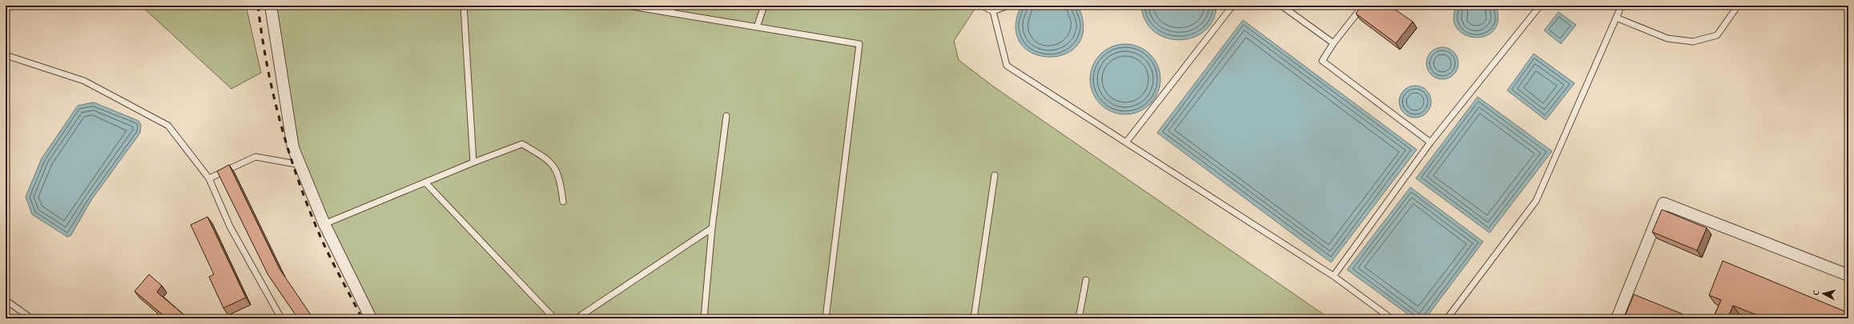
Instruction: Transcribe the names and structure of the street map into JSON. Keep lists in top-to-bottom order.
{
  "north": "left"
}
